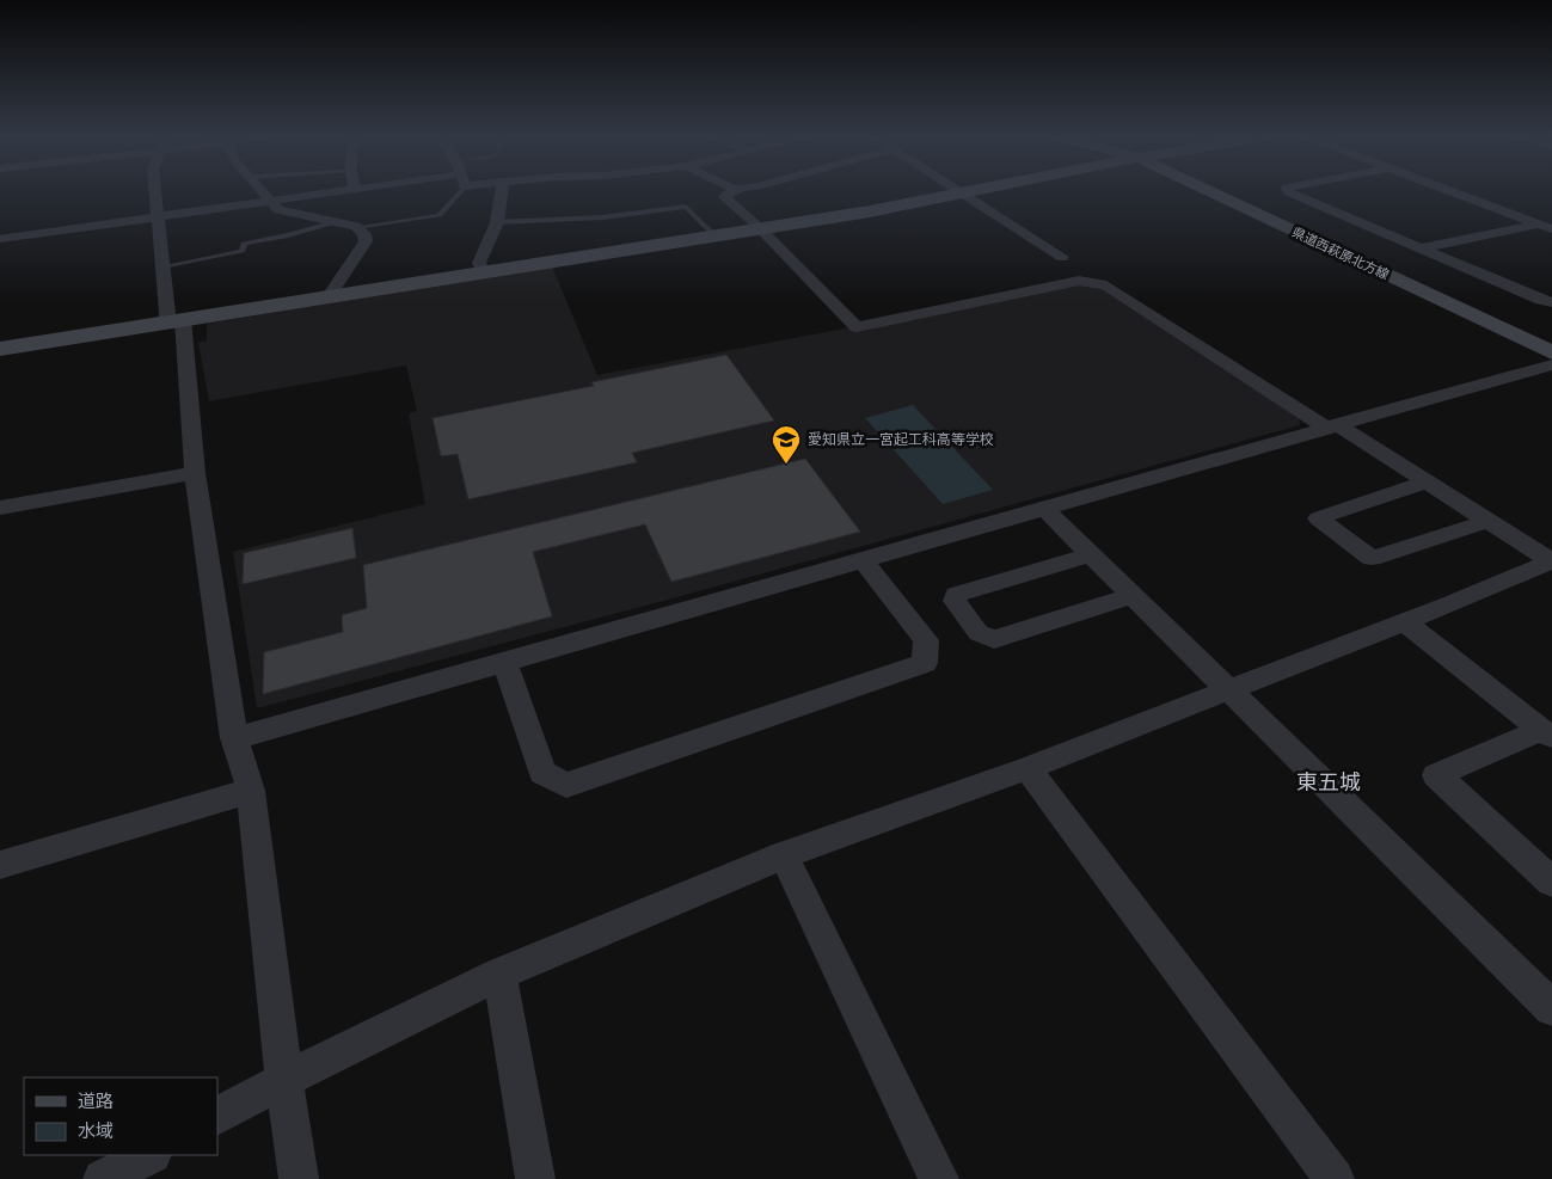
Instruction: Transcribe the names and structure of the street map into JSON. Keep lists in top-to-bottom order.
{
  "streets": {
    "street": ["県道西萩原北方線"]
  },
  "districts": ["東五城"],
  "places": {
    "school or university": ["愛知県立一宮起工科高等学校"]
  },
  "legend": ["道路", "水域"]
}
